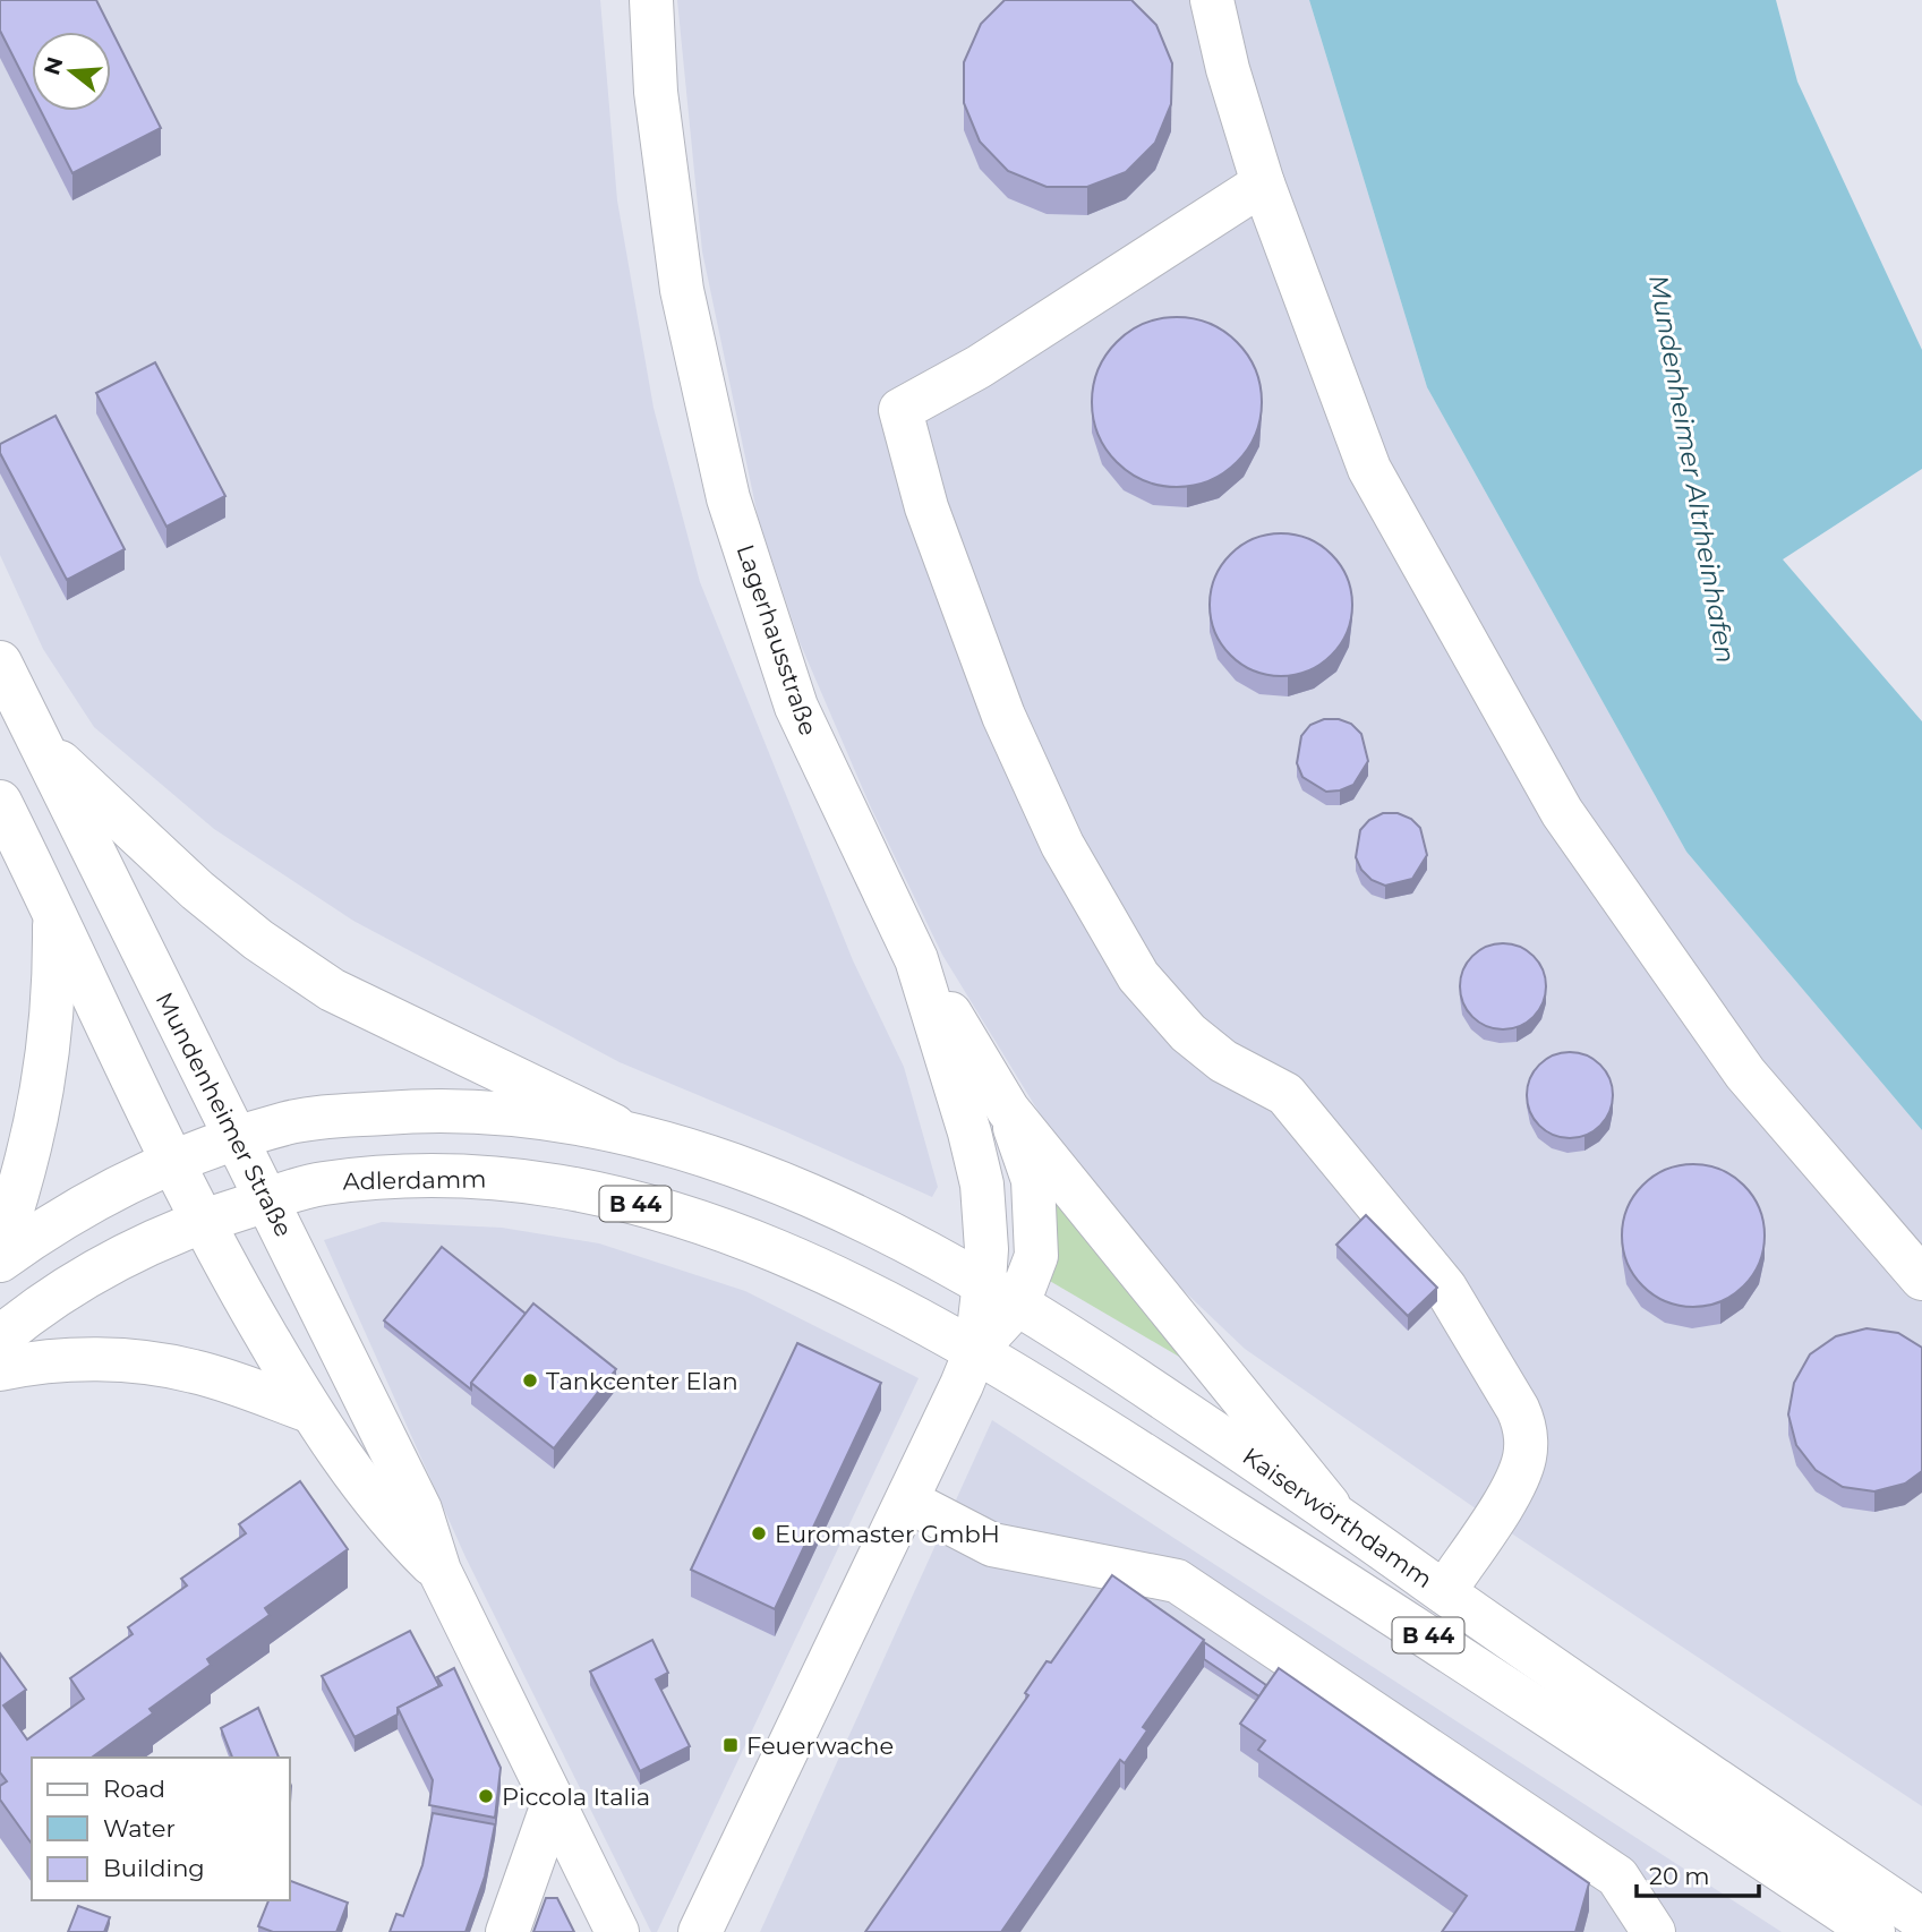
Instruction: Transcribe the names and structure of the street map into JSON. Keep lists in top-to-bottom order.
{
  "streets": {
    "street": [
      "Lagerhausstraße",
      "Mundenheimer Straße",
      "Adlerdamm",
      "B 44",
      "Kaiserwörthdamm"
    ]
  },
  "crossings": [
    ["Lagerhausstraße", "Adlerdamm"],
    ["Lagerhausstraße", "B 44"],
    ["Lagerhausstraße", "Kaiserwörthdamm"],
    ["Mundenheimer Straße", "Adlerdamm"],
    ["Mundenheimer Straße", "B 44"],
    ["Adlerdamm", "Kaiserwörthdamm"],
    ["B 44", "Kaiserwörthdamm"]
  ],
  "water": ["Mundenheimer Altrheinhafen"],
  "places": {
    "other": ["Tankcenter Elan", "Euromaster GmbH", "Piccola Italia"],
    "transit": ["Feuerwache"]
  },
  "legend": ["Road", "Water", "Building"],
  "scale_bar": "20 m",
  "north": "left"
}
